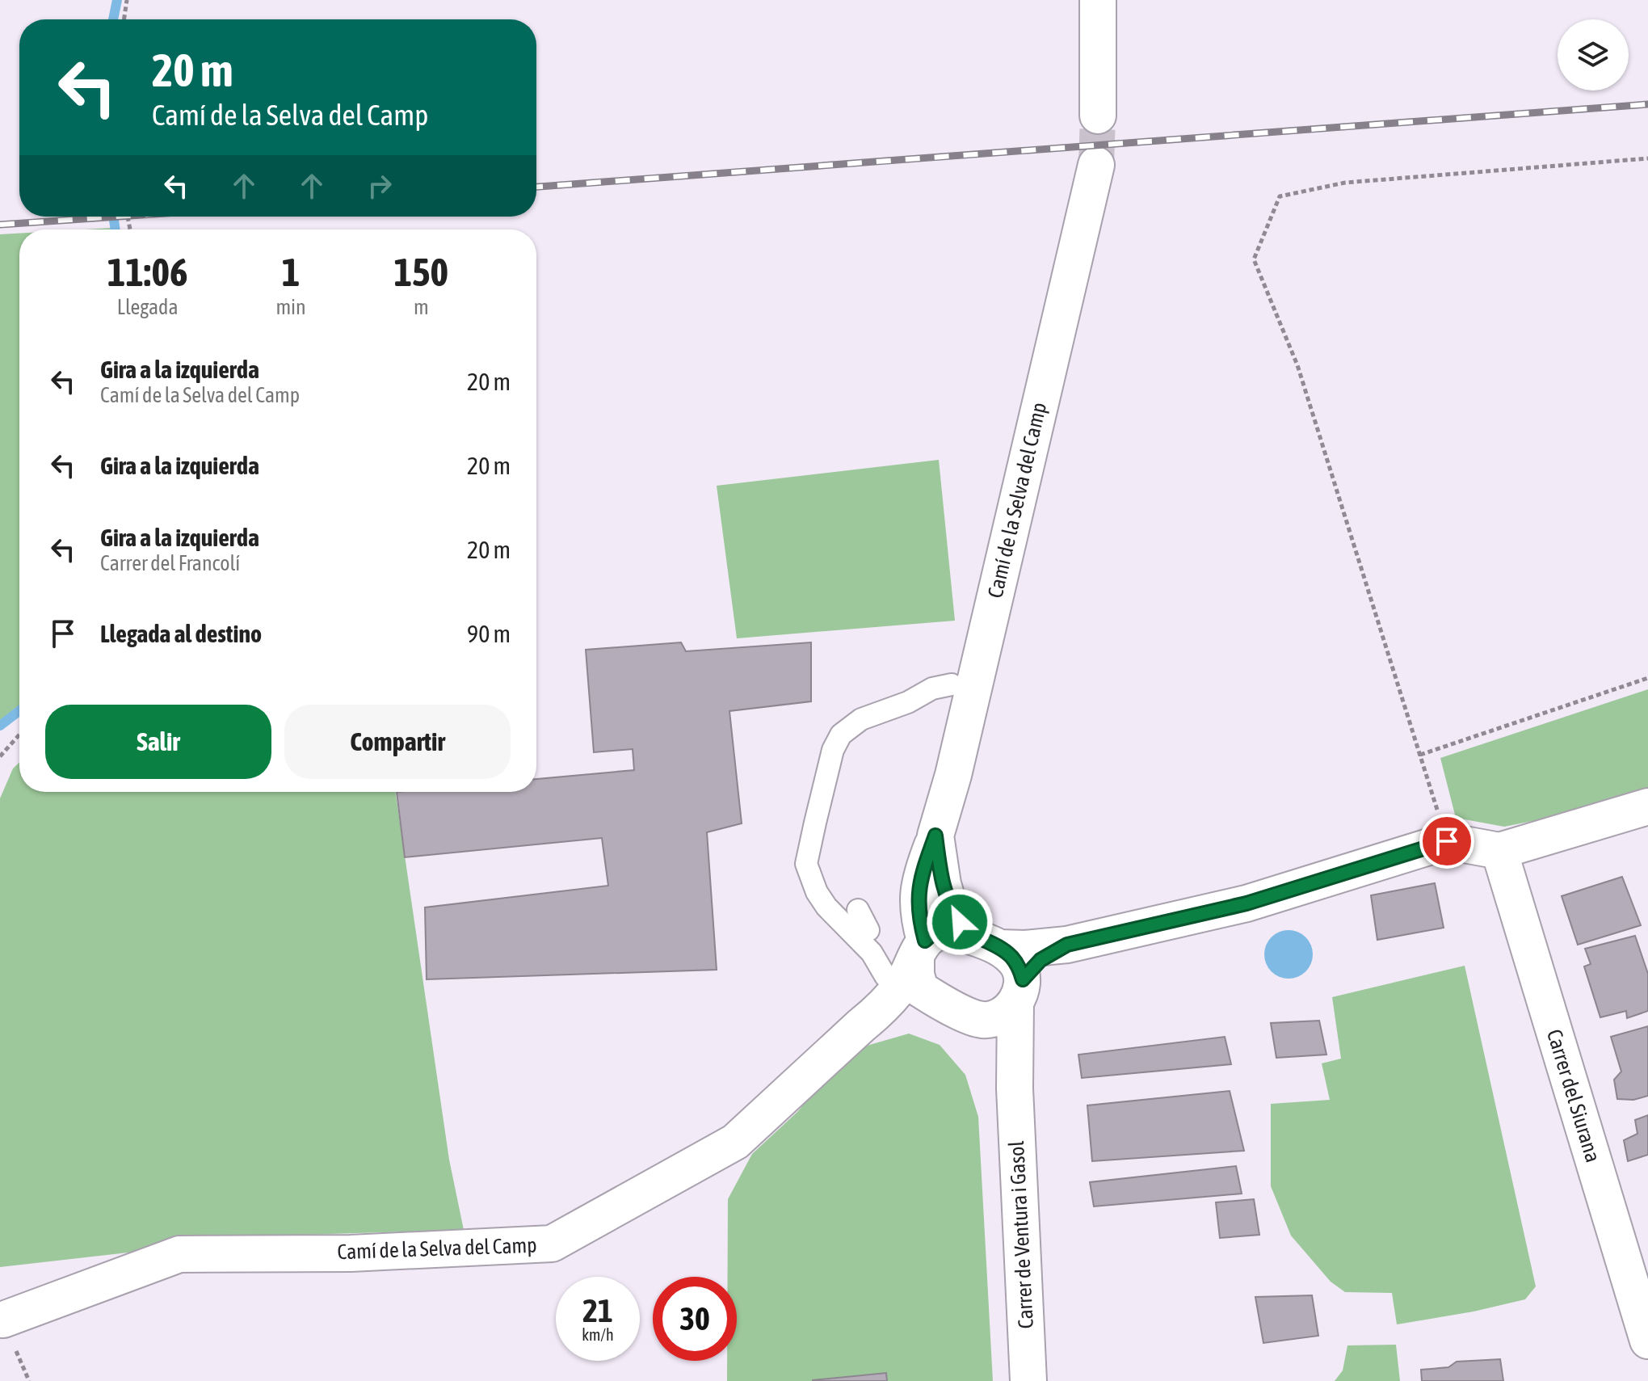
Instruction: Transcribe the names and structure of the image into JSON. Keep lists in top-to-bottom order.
{
  "streets": {
    "street": ["Camí de la Selva del Camp", "Carrer del Siurana", "Carrer de Ventura i Gasol"]
  },
  "crossings": [
    ["Camí de la Selva del Camp", "Carrer de Ventura i Gasol"]
  ],
  "page": {
    "turn": ["20 m", "Camí de la Selva del Camp"],
    "eta": [
      "11:06",
      "Llegada",
      "1",
      "min",
      "150",
      "m"
    ],
    "list": [
      {
        "name": "Gira a la izquierda",
        "note": "Camí de la Selva del Camp",
        "value": "20 m"
      },
      {
        "name": "Gira a la izquierda",
        "value": "20 m"
      },
      {
        "name": "Gira a la izquierda",
        "note": "Carrer del Francolí",
        "value": "20 m"
      },
      {
        "name": "Llegada al destino",
        "value": "90 m"
      }
    ],
    "buttons": ["Salir", "Compartir"],
    "speed": "21 km/h",
    "limit": "30"
  }
}
